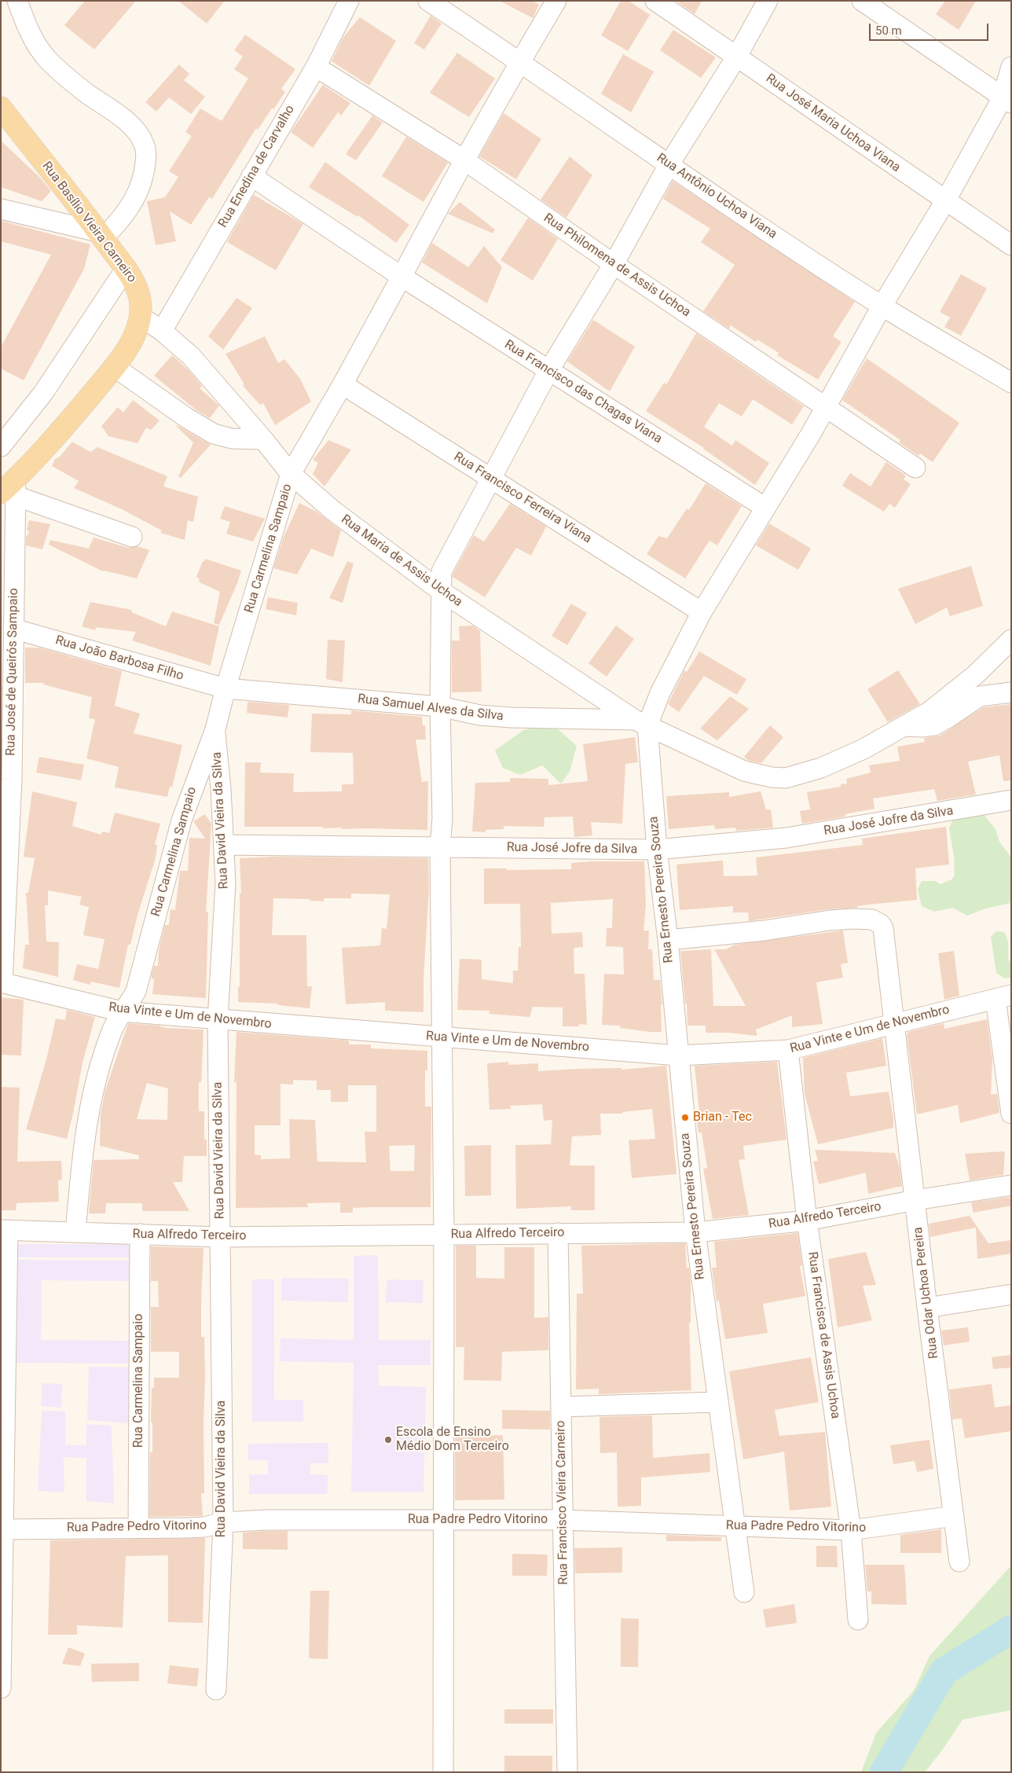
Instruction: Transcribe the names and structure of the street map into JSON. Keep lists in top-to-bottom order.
{
  "streets": {
    "main road": ["Rua Basílio Vieira Carneiro"],
    "street": [
      "Rua José Maria Uchoa Viana",
      "Rua Enedina de Carvalho",
      "Rua Antônio Uchoa Viana",
      "Rua Philomena de Assis Uchoa",
      "Rua Francisco das Chagas Viana",
      "Rua Francisco Ferreira Viana",
      "Rua Carmelina Sampaio",
      "Rua Maria de Assis Uchoa",
      "Rua João Barbosa Filho",
      "Rua José de Queirós Sampaio",
      "Rua Samuel Alves da Silva",
      "Rua David Vieira da Silva",
      "Rua José Jofre da Silva",
      "Rua Ernesto Pereira Souza",
      "Rua Vinte e Um de Novembro",
      "Rua Alfredo Terceiro",
      "Rua Odar Uchoa Pereira",
      "Rua Francisca de Assis Uchoa",
      "Rua Francisco Vieira Carneiro",
      "Rua Padre Pedro Vitorino"
    ]
  },
  "crossings": [
    ["Rua Enedina de Carvalho", "Rua Philomena de Assis Uchoa"],
    ["Rua Enedina de Carvalho", "Rua Francisco das Chagas Viana"],
    ["Rua Enedina de Carvalho", "Rua Maria de Assis Uchoa"],
    ["Rua Antônio Uchoa Viana", "Rua Carmelina Sampaio"],
    ["Rua Basílio Vieira Carneiro", "Rua Maria de Assis Uchoa"],
    ["Rua Philomena de Assis Uchoa", "Rua Carmelina Sampaio"],
    ["Rua Francisco das Chagas Viana", "Rua Carmelina Sampaio"],
    ["Rua Francisco Ferreira Viana", "Rua Carmelina Sampaio"],
    ["Rua Carmelina Sampaio", "Rua Maria de Assis Uchoa"],
    ["Rua Carmelina Sampaio", "Rua João Barbosa Filho"],
    ["Rua Carmelina Sampaio", "Rua Samuel Alves da Silva"],
    ["Rua Carmelina Sampaio", "Rua David Vieira da Silva"],
    ["Rua Carmelina Sampaio", "Rua Vinte e Um de Novembro"],
    ["Rua Carmelina Sampaio", "Rua Alfredo Terceiro"],
    ["Rua Carmelina Sampaio", "Rua Padre Pedro Vitorino"],
    ["Rua Maria de Assis Uchoa", "Rua Samuel Alves da Silva"],
    ["Rua Maria de Assis Uchoa", "Rua Ernesto Pereira Souza"],
    ["Rua João Barbosa Filho", "Rua José de Queirós Sampaio"],
    ["Rua João Barbosa Filho", "Rua Samuel Alves da Silva"],
    ["Rua José de Queirós Sampaio", "Rua Vinte e Um de Novembro"],
    ["Rua Samuel Alves da Silva", "Rua Ernesto Pereira Souza"],
    ["Rua David Vieira da Silva", "Rua José Jofre da Silva"],
    ["Rua David Vieira da Silva", "Rua Vinte e Um de Novembro"],
    ["Rua David Vieira da Silva", "Rua Alfredo Terceiro"],
    ["Rua David Vieira da Silva", "Rua Padre Pedro Vitorino"],
    ["Rua José Jofre da Silva", "Rua Ernesto Pereira Souza"],
    ["Rua Ernesto Pereira Souza", "Rua Vinte e Um de Novembro"],
    ["Rua Ernesto Pereira Souza", "Rua Alfredo Terceiro"],
    ["Rua Ernesto Pereira Souza", "Rua Odar Uchoa Pereira"],
    ["Rua Ernesto Pereira Souza", "Rua Padre Pedro Vitorino"],
    ["Rua Vinte e Um de Novembro", "Rua Odar Uchoa Pereira"],
    ["Rua Vinte e Um de Novembro", "Rua Francisca de Assis Uchoa"],
    ["Rua Alfredo Terceiro", "Rua Odar Uchoa Pereira"],
    ["Rua Alfredo Terceiro", "Rua Francisca de Assis Uchoa"],
    ["Rua Alfredo Terceiro", "Rua Francisco Vieira Carneiro"],
    ["Rua Odar Uchoa Pereira", "Rua Padre Pedro Vitorino"],
    ["Rua Francisca de Assis Uchoa", "Rua Padre Pedro Vitorino"],
    ["Rua Francisco Vieira Carneiro", "Rua Padre Pedro Vitorino"]
  ],
  "places": ["Brian - Tec", "Escola de Ensino Médio Dom Terceiro"],
  "scale_bar": "50 m"
}
